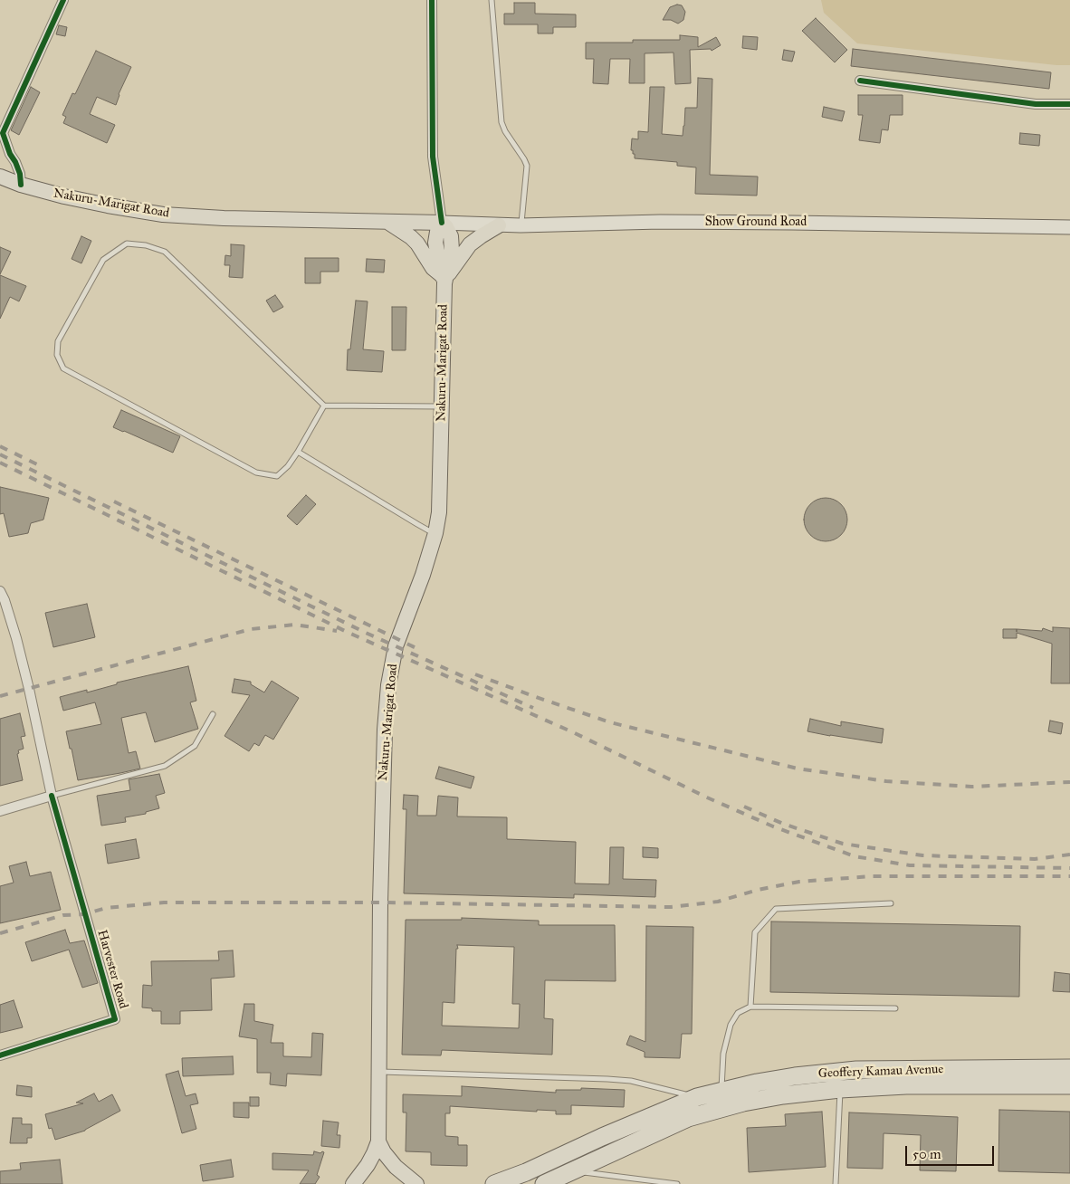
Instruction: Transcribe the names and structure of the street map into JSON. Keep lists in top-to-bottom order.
{
  "streets": {
    "highway": ["Geoffery Kamau Avenue"],
    "main road": ["Nakuru-Marigat Road", "Show Ground Road"],
    "street": ["Harvester Road"]
  },
  "crossings": [
    ["Nakuru-Marigat Road", "Show Ground Road"]
  ],
  "scale_bar": "50 m"
}
